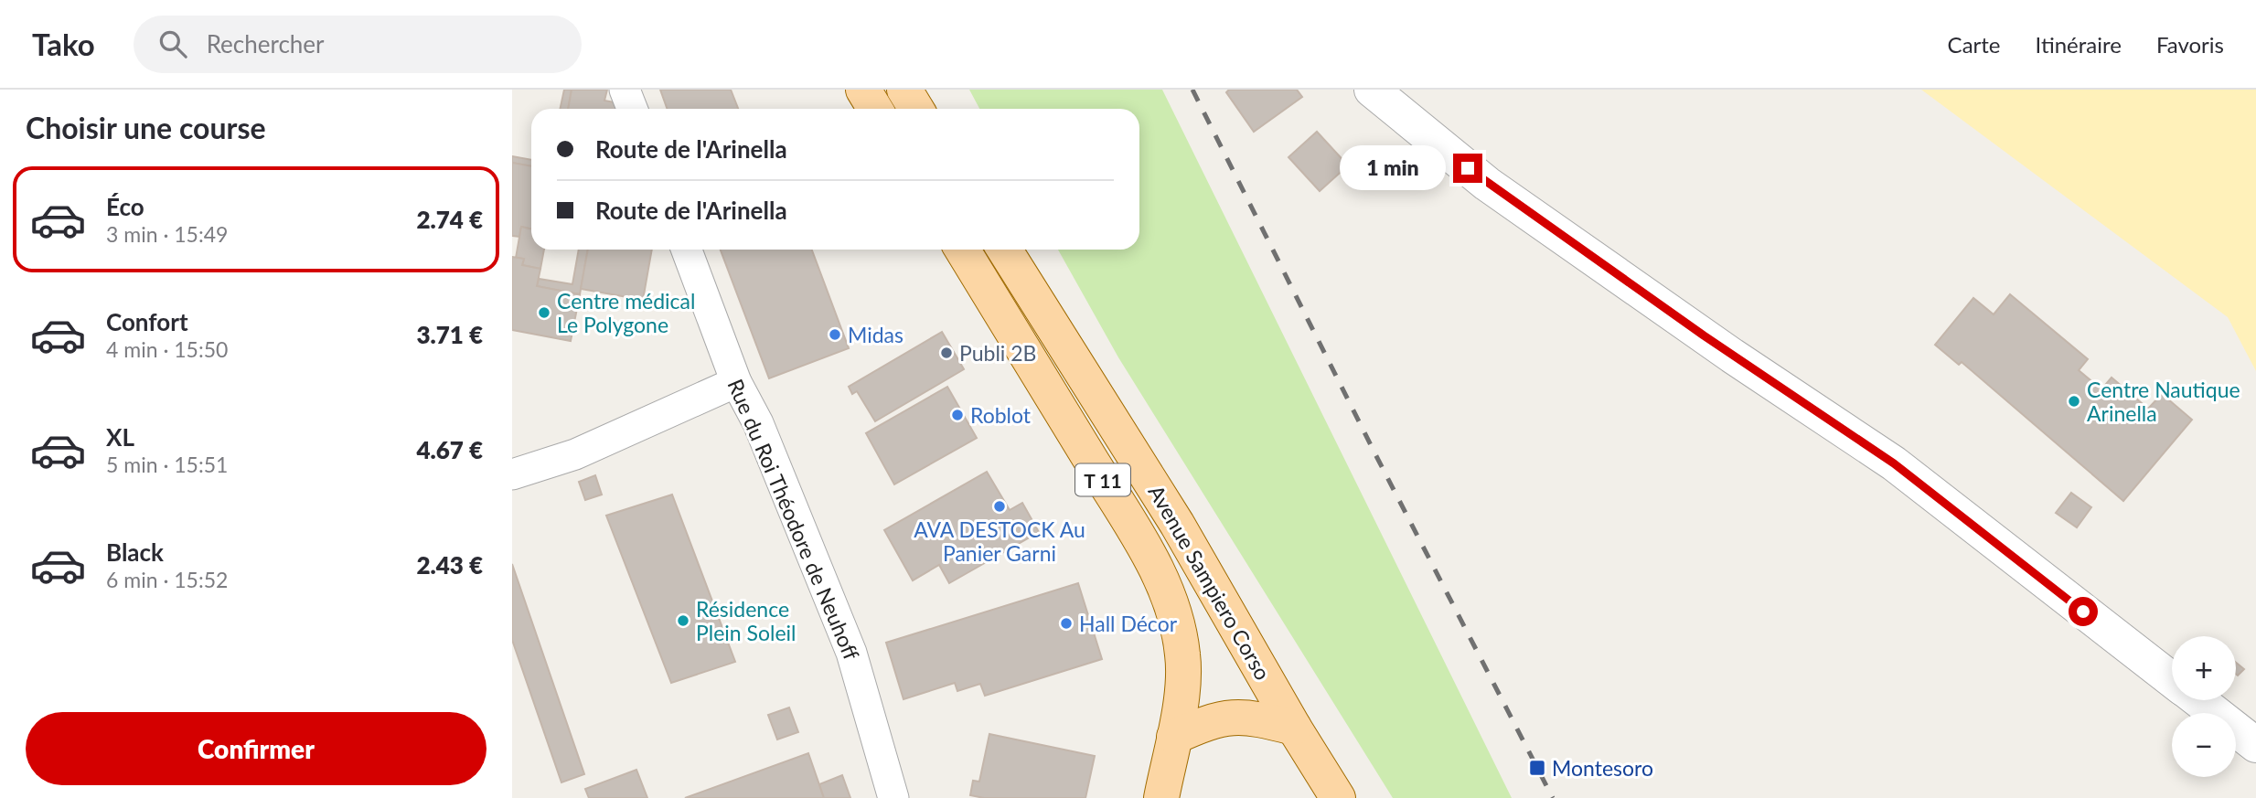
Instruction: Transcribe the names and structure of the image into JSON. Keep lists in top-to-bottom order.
{
  "streets": {
    "main road": ["T 11", "Avenue Sampiero Corso"],
    "street": ["Rue du Roi Théodore de Neuhoff"]
  },
  "places": {
    "other": [
      "Centre médical Le Polygone",
      "Midas",
      "Publi 2B",
      "Centre Nautique Arinella",
      "Roblot",
      "AVA DESTOCK Au Panier Garni",
      "Résidence Plein Soleil",
      "Hall Décor"
    ],
    "transit": ["Montesoro"]
  },
  "page": {
    "header": "Tako",
    "search": "Rechercher",
    "nav": ["Carte", "Itinéraire", "Favoris"],
    "heading": "Choisir une course",
    "banner": ["Route de l'Arinella", "Route de l'Arinella"],
    "bubble": "1 min",
    "list": [
      {
        "name": "Éco",
        "note": "3 min · 15:49",
        "value": "2.74 €"
      },
      {
        "name": "Confort",
        "note": "4 min · 15:50",
        "value": "3.71 €"
      },
      {
        "name": "XL",
        "note": "5 min · 15:51",
        "value": "4.67 €"
      },
      {
        "name": "Black",
        "note": "6 min · 15:52",
        "value": "2.43 €"
      }
    ],
    "map_buttons": ["+", "−"],
    "buttons": "Confirmer"
  }
}
